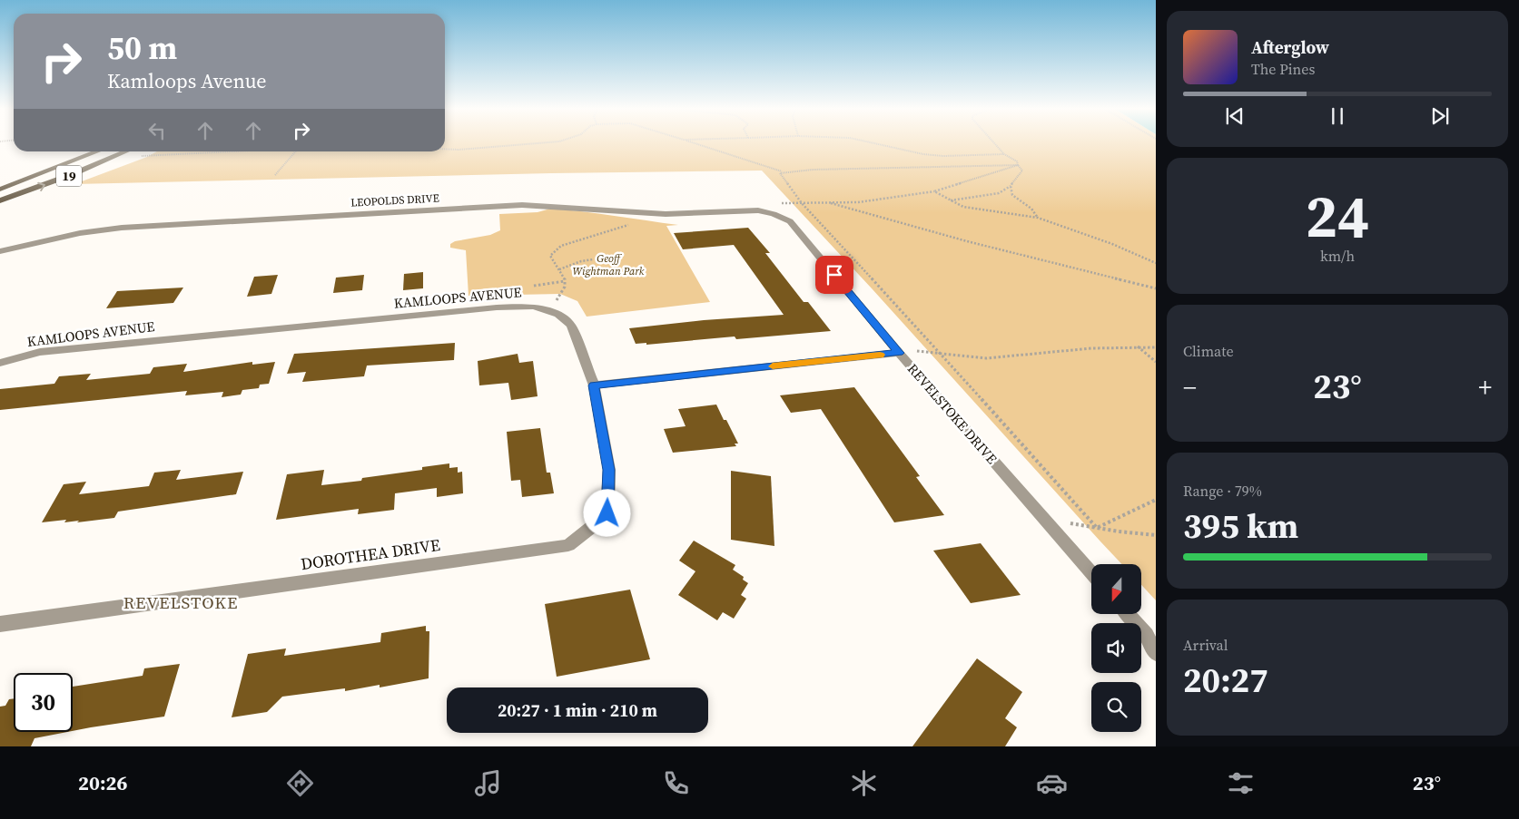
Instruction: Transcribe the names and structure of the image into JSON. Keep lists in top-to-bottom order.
{
  "streets": {
    "main road": ["19"],
    "street": [
      "LEOPOLDS DRIVE",
      "KAMLOOPS AVENUE",
      "REVELSTOKE DRIVE",
      "DOROTHEA DRIVE"
    ]
  },
  "crossings": [
    ["LEOPOLDS DRIVE", "REVELSTOKE DRIVE"],
    ["KAMLOOPS AVENUE", "DOROTHEA DRIVE"]
  ],
  "districts": ["REVELSTOKE"],
  "parks": ["Geoff Wightman Park"],
  "north": "bottom",
  "page": {
    "turn": ["50 m", "Kamloops Avenue"],
    "song": ["Afterglow", "The Pines"],
    "tile": [
      ["24", "km/h"],
      "Climate",
      ["Range · 79%", "395 km"],
      ["Arrival", "20:27"]
    ],
    "heat": ["−", "23°", "+"],
    "limit": "30",
    "trip": "20:27 · 1 min · 210 m",
    "tabs": ["20:26", "23°"]
  }
}
